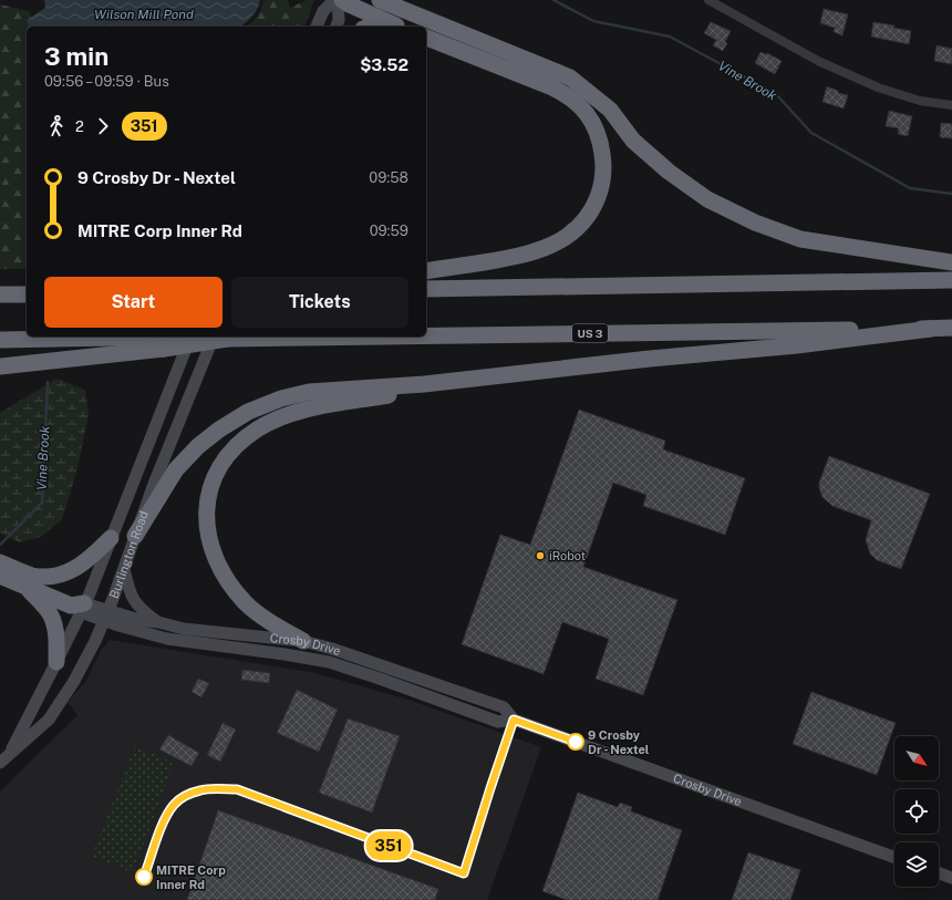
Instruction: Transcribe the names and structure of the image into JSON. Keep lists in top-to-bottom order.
{
  "streets": {
    "highway": ["US 3"],
    "main road": ["Burlington Road", "Crosby Drive"]
  },
  "crossings": [
    ["Burlington Road", "Crosby Drive"]
  ],
  "water": ["Wilson Mill Pond", "Vine Brook"],
  "places": ["iRobot", "9 Crosby Dr - Nextel", "MITRE Corp Inner Rd"],
  "lines": ["bus line 351"],
  "north": "bottom right",
  "page": {
    "on_map": "351",
    "heading": ["3 min", "09:56 – 09:59 · Bus", "$3.52"],
    "legs": ["2", "351"],
    "list": [
      {
        "name": "9 Crosby Dr - Nextel",
        "value": "09:58"
      },
      {
        "name": "MITRE Corp Inner Rd",
        "value": "09:59"
      }
    ],
    "buttons": ["Start", "Tickets"]
  }
}
